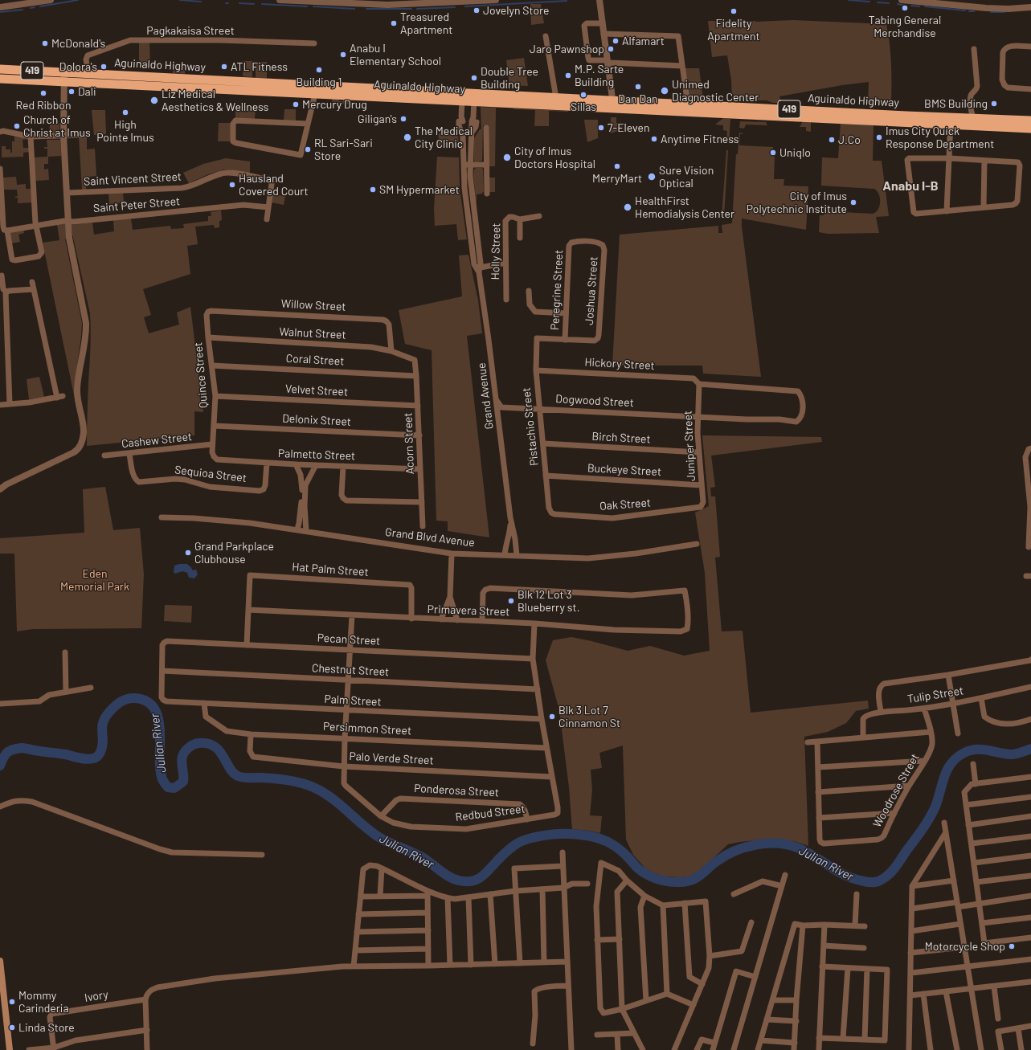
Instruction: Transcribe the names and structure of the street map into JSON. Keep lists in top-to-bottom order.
{
  "streets": {
    "highway": ["Aguinaldo Highway", "419"],
    "street": [
      "Pagkakaisa Street",
      "Saint Vincent Street",
      "Saint Peter Street",
      "Holly Street",
      "Peregrine Street",
      "Joshua Street",
      "Willow Street",
      "Walnut Street",
      "Coral Street",
      "Hickory Street",
      "Quince Street",
      "Velvet Street",
      "Grand Avenue",
      "Dogwood Street",
      "Delonix Street",
      "Pistachio Street",
      "Birch Street",
      "Cashew Street",
      "Acorn Street",
      "Juniper Street",
      "Palmetto Street",
      "Buckeye Street",
      "Sequioa Street",
      "Oak Street",
      "Grand Blvd Avenue",
      "Hat Palm Street",
      "Primavera Street",
      "Pecan Street",
      "Chestnut Street",
      "Tulip Street",
      "Palm Street",
      "Persimmon Street",
      "Palo Verde Street",
      "Ponderosa Street",
      "Woodrose Street",
      "Redbud Street",
      "Ivory"
    ]
  },
  "crossings": [
    ["Pagkakaisa Street", "Aguinaldo Highway"],
    ["Aguinaldo Highway", "Grand Avenue"],
    ["Saint Vincent Street", "Saint Peter Street"],
    ["Peregrine Street", "Joshua Street"],
    ["Peregrine Street", "Pistachio Street"],
    ["Joshua Street", "Pistachio Street"],
    ["Willow Street", "Walnut Street"],
    ["Willow Street", "Quince Street"],
    ["Walnut Street", "Quince Street"],
    ["Walnut Street", "Acorn Street"],
    ["Coral Street", "Quince Street"],
    ["Coral Street", "Acorn Street"],
    ["Hickory Street", "Dogwood Street"],
    ["Hickory Street", "Pistachio Street"],
    ["Hickory Street", "Juniper Street"],
    ["Quince Street", "Velvet Street"],
    ["Quince Street", "Delonix Street"],
    ["Quince Street", "Cashew Street"],
    ["Quince Street", "Palmetto Street"],
    ["Velvet Street", "Acorn Street"],
    ["Grand Avenue", "Dogwood Street"],
    ["Grand Avenue", "Grand Blvd Avenue"],
    ["Dogwood Street", "Pistachio Street"],
    ["Dogwood Street", "Juniper Street"],
    ["Delonix Street", "Acorn Street"],
    ["Pistachio Street", "Birch Street"],
    ["Pistachio Street", "Buckeye Street"],
    ["Pistachio Street", "Oak Street"],
    ["Birch Street", "Juniper Street"],
    ["Cashew Street", "Sequioa Street"],
    ["Acorn Street", "Palmetto Street"],
    ["Juniper Street", "Buckeye Street"],
    ["Juniper Street", "Oak Street"],
    ["Palmetto Street", "Sequioa Street"],
    ["Hat Palm Street", "Primavera Street"],
    ["Primavera Street", "Redbud Street"],
    ["Pecan Street", "Chestnut Street"],
    ["Pecan Street", "Palm Street"],
    ["Pecan Street", "Redbud Street"],
    ["Chestnut Street", "Palm Street"],
    ["Chestnut Street", "Redbud Street"],
    ["Tulip Street", "Woodrose Street"],
    ["Palm Street", "Persimmon Street"],
    ["Palm Street", "Redbud Street"],
    ["Persimmon Street", "Palo Verde Street"],
    ["Persimmon Street", "Redbud Street"],
    ["Palo Verde Street", "Redbud Street"],
    ["Ponderosa Street", "Redbud Street"]
  ],
  "districts": ["Anabu I-B"],
  "water": ["Julian River"],
  "parks": ["Eden Memorial Park"],
  "places": [
    "Tabing General Merchandise",
    "Jovelyn Store",
    "Fidelity Apartment",
    "Treasured Apartment",
    "Alfamart",
    "McDonald's",
    "Jaro Pawnshop",
    "Anabu I Elementary School",
    "Dolora's",
    "ATL Fitness",
    "Building 1",
    "M.P. Sarte Building",
    "Double Tree Building",
    "Dan Dan",
    "Unimed Diagnostic Center",
    "Dali",
    "Red Ribbon",
    "Sillas",
    "Liz Medical Aesthetics & Wellness",
    "BMS Building",
    "Mercury Drug",
    "High Pointe Imus",
    "Giligan's",
    "Church of Christ at Imus",
    "7-Eleven",
    "The Medical City Clinic",
    "Imus City Quick Response Department",
    "Anytime Fitness",
    "J.Co",
    "RL Sari-Sari Store",
    "Uniqlo",
    "City of Imus Doctors Hospital",
    "MerryMart",
    "Sure Vision Optical",
    "Hausland Covered Court",
    "SM Hypermarket",
    "City of Imus Polytechnic Institute",
    "HealthFirst Hemodialysis Center",
    "Grand Parkplace Clubhouse",
    "Blk 12 Lot 3 Blueberry st.",
    "Blk 3 Lot 7 Cinnamon St",
    "Motorcycle Shop",
    "Mommy Carinderia",
    "Linda Store"
  ]
}
